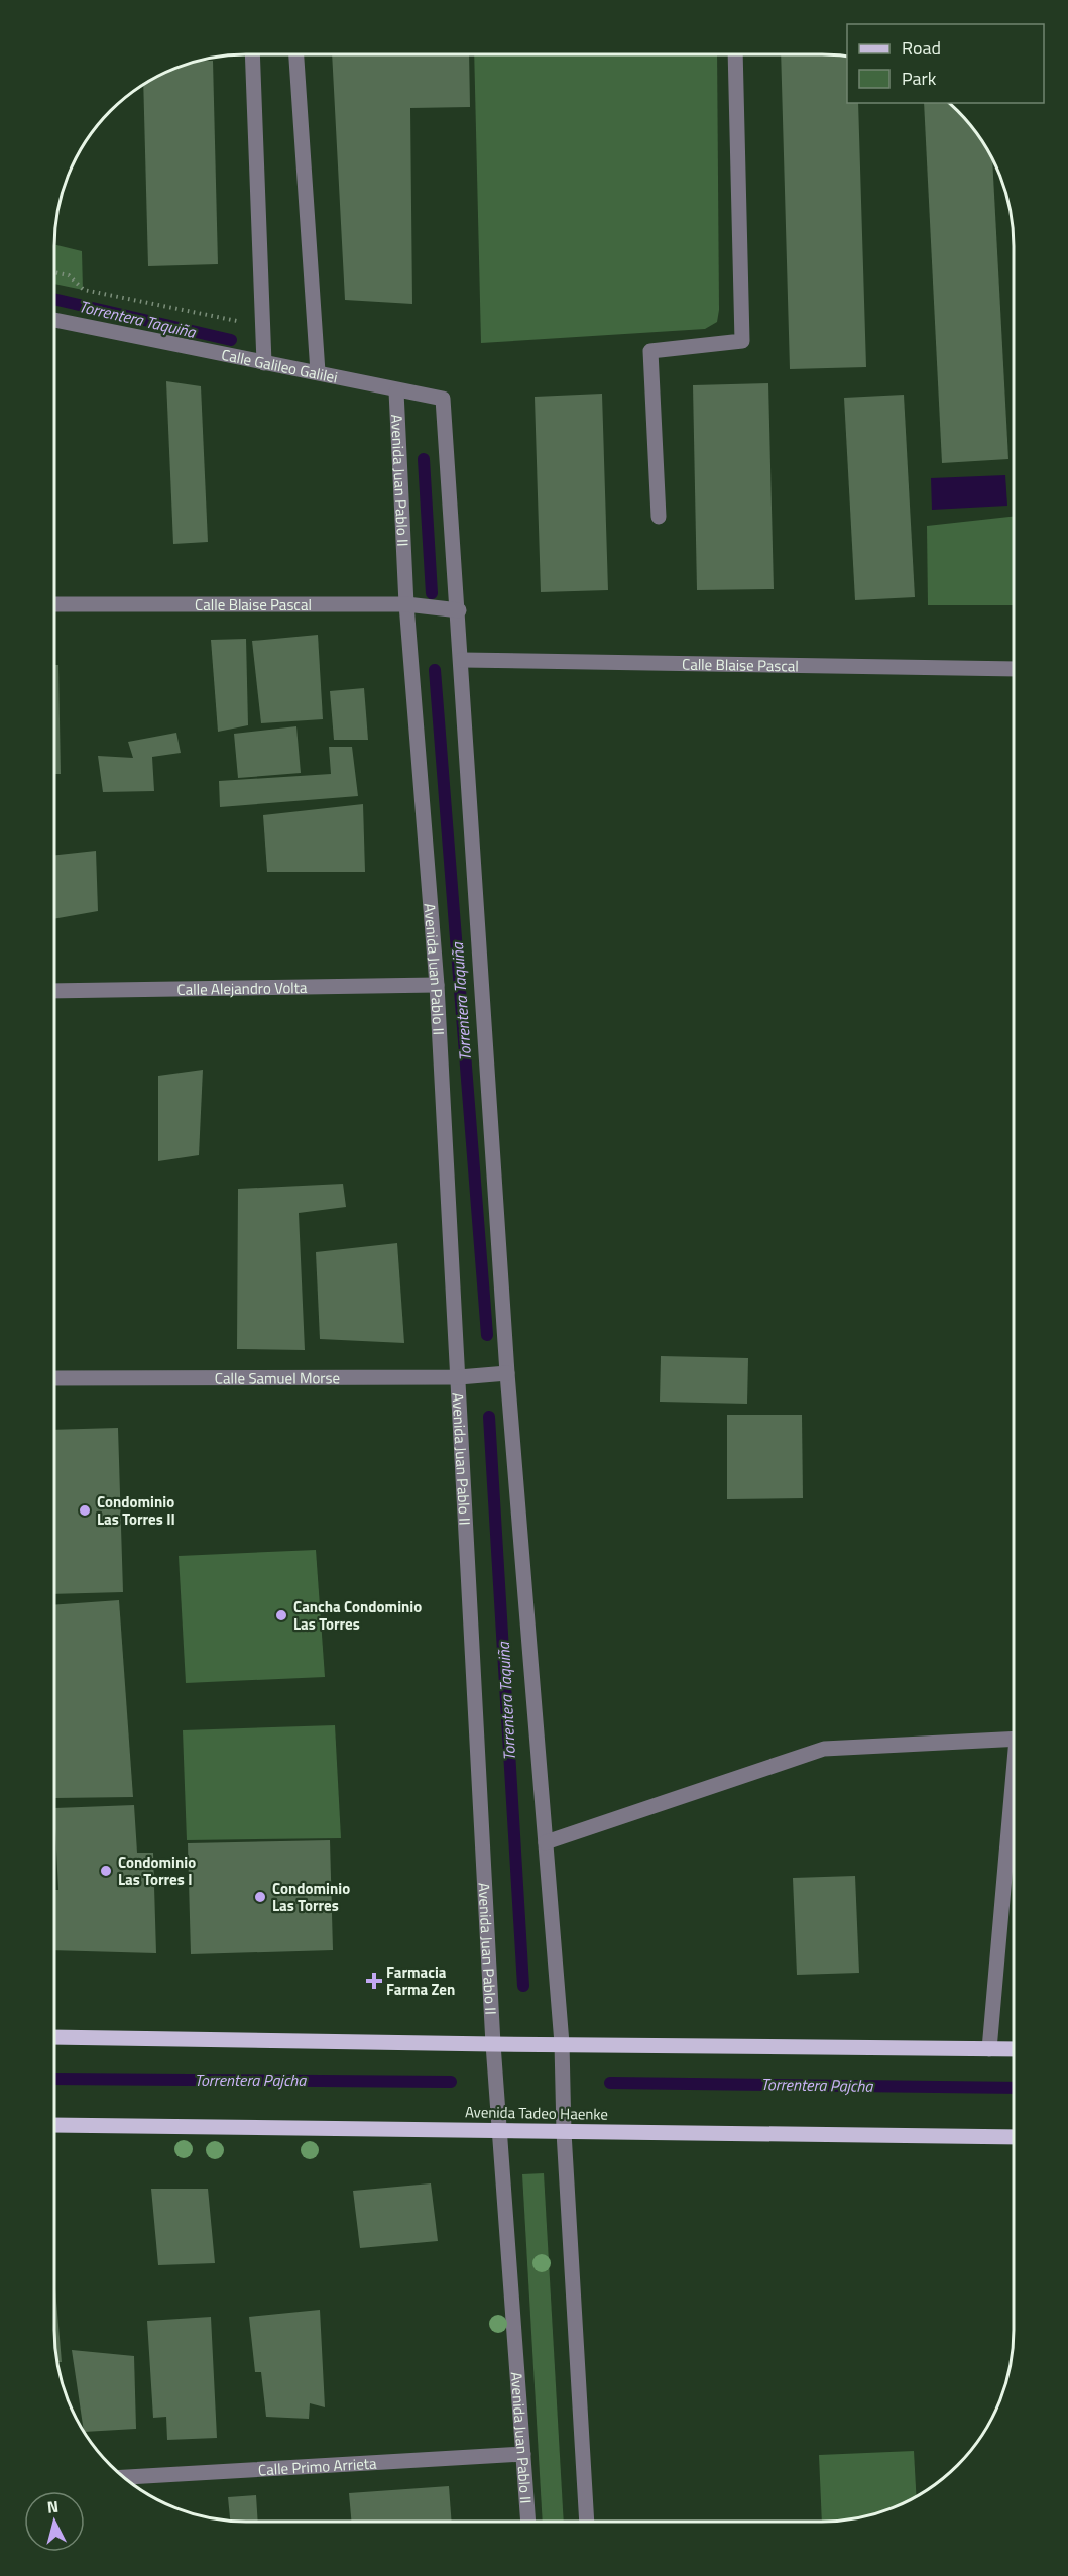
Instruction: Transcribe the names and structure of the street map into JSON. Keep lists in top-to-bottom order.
{
  "streets": {
    "main road": ["Avenida Tadeo Haenke"],
    "street": [
      "Calle Galileo Galilei",
      "Avenida Juan Pablo II",
      "Calle Blaise Pascal",
      "Calle Alejandro Volta",
      "Calle Samuel Morse",
      "Calle Primo Arrieta"
    ]
  },
  "crossings": [
    ["Calle Galileo Galilei", "Avenida Juan Pablo II"],
    ["Calle Galileo Galilei", "Calle Blaise Pascal"],
    ["Avenida Juan Pablo II", "Calle Blaise Pascal"],
    ["Avenida Juan Pablo II", "Calle Alejandro Volta"],
    ["Avenida Juan Pablo II", "Calle Samuel Morse"],
    ["Avenida Juan Pablo II", "Avenida Tadeo Haenke"],
    ["Avenida Juan Pablo II", "Calle Primo Arrieta"]
  ],
  "water": ["Torrentera Taquiña", "Torrentera Pajcha"],
  "places": {
    "other": [
      "Condominio Las Torres II",
      "Cancha Condominio Las Torres",
      "Condominio Las Torres I",
      "Condominio Las Torres"
    ],
    "health": ["Farmacia Farma Zen"]
  },
  "legend": ["Road", "Park"],
  "north": "top"
}
